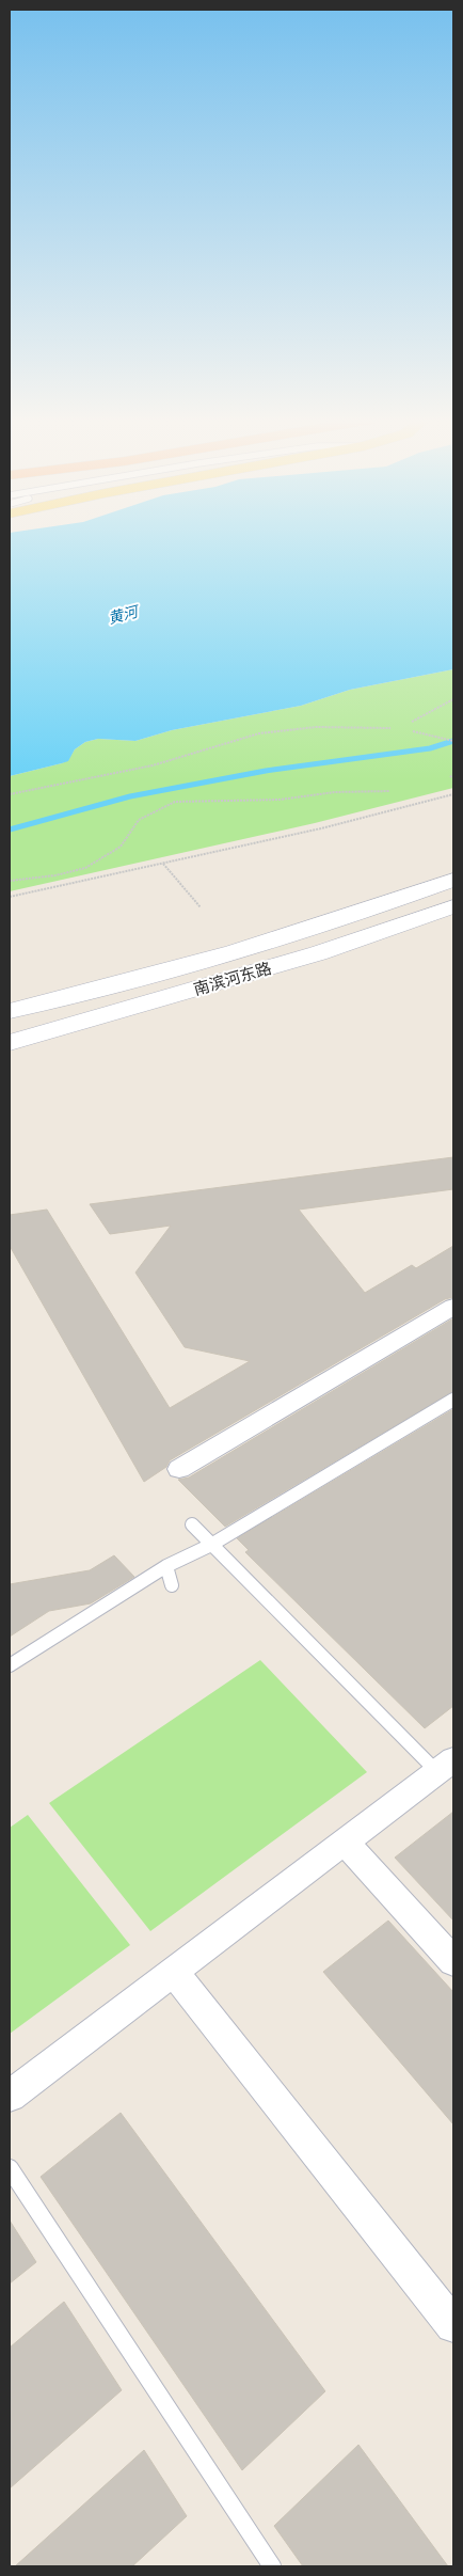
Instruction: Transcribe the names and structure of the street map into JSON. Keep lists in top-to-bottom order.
{
  "streets": {
    "main road": ["南滨河东路"]
  },
  "water": ["黄河"]
}
